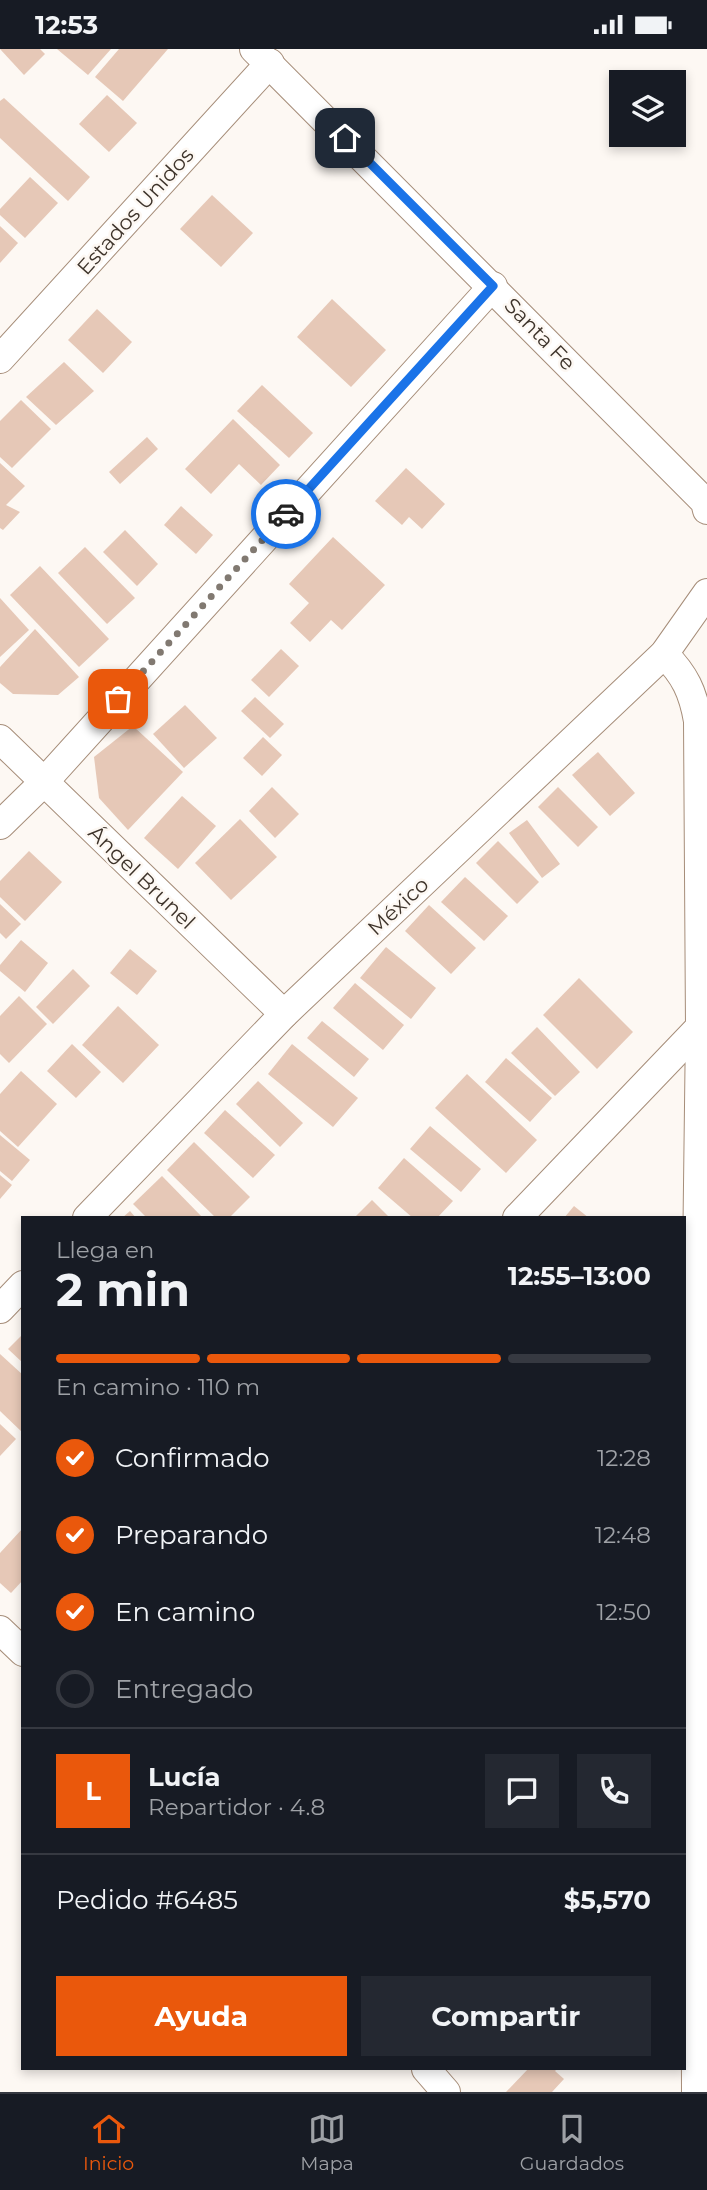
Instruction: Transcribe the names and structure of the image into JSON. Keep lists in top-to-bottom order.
{
  "streets": {
    "street": [
      "Estados Unidos",
      "Santa Fe",
      "Ángel Brunel",
      "México"
    ]
  },
  "crossings": [
    ["Estados Unidos", "Santa Fe"],
    ["Ángel Brunel", "México"]
  ],
  "page": {
    "status": "12:53",
    "heading": ["2 min", "Llega en", "12:55–13:00"],
    "panel": [
      "Lucía",
      "Repartidor · 4.8",
      "Pedido #6485",
      "$5,570"
    ],
    "bar": "En camino · 110 m",
    "list": [
      ["Confirmado", "12:28"],
      ["Preparando", "12:48"],
      ["En camino", "12:50"],
      "Entregado"
    ],
    "round": "L",
    "buttons": ["Ayuda", "Compartir"],
    "tabs": ["Inicio", "Mapa", "Guardados"]
  }
}
